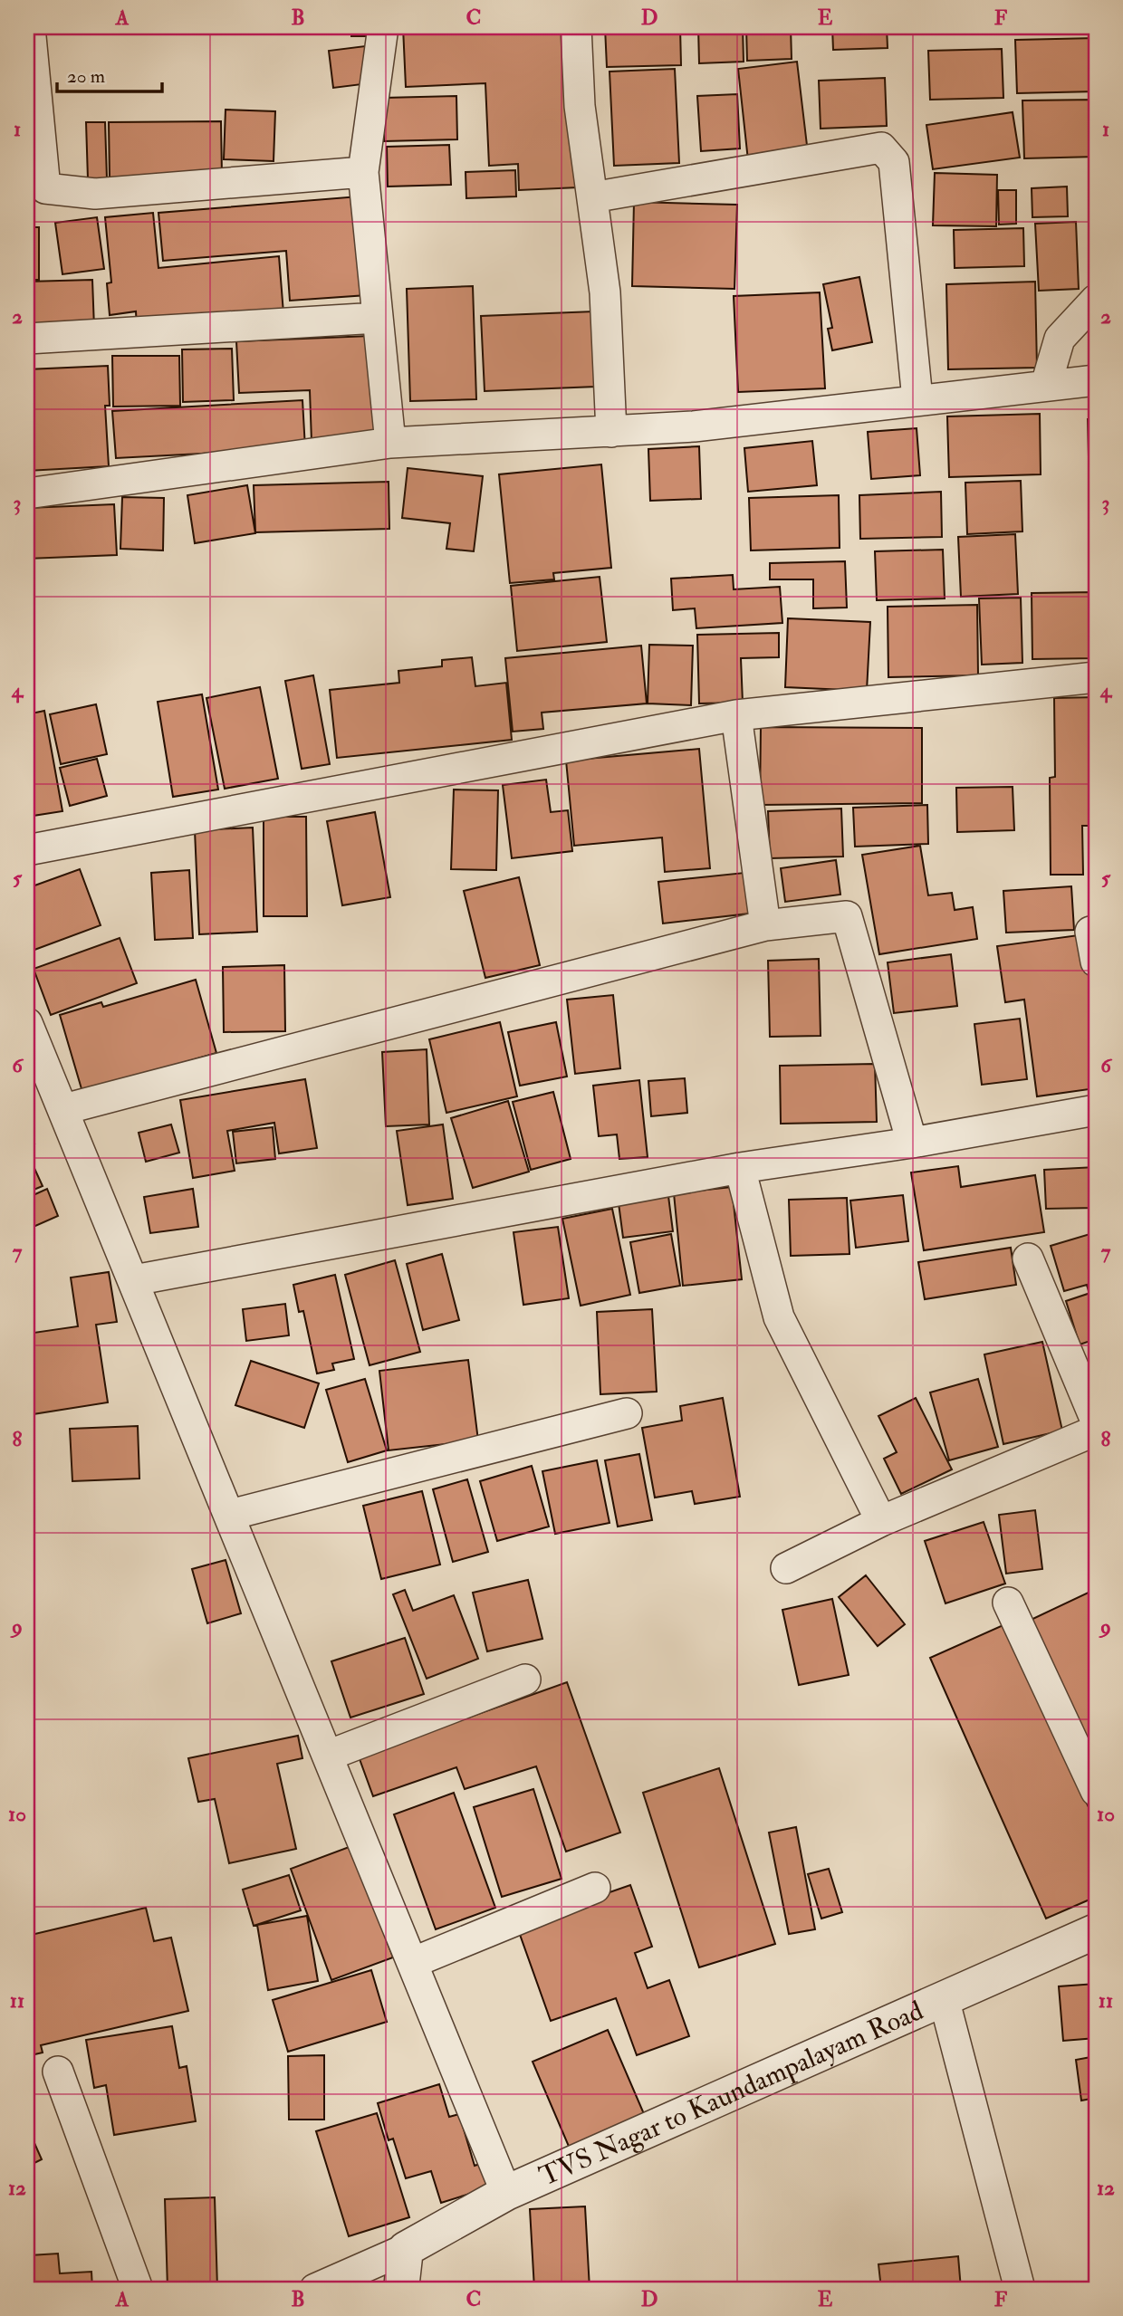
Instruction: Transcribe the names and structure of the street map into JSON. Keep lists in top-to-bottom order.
{
  "streets": {
    "street": ["TVS Nagar to Kaundampalayam Road"]
  },
  "scale_bar": "20 m",
  "grid": {
    "columns": [
      "A",
      "B",
      "C",
      "D",
      "E",
      "F"
    ],
    "rows": [
      "1",
      "2",
      "3",
      "4",
      "5",
      "6",
      "7",
      "8",
      "9",
      "10",
      "11",
      "12"
    ]
  }
}
